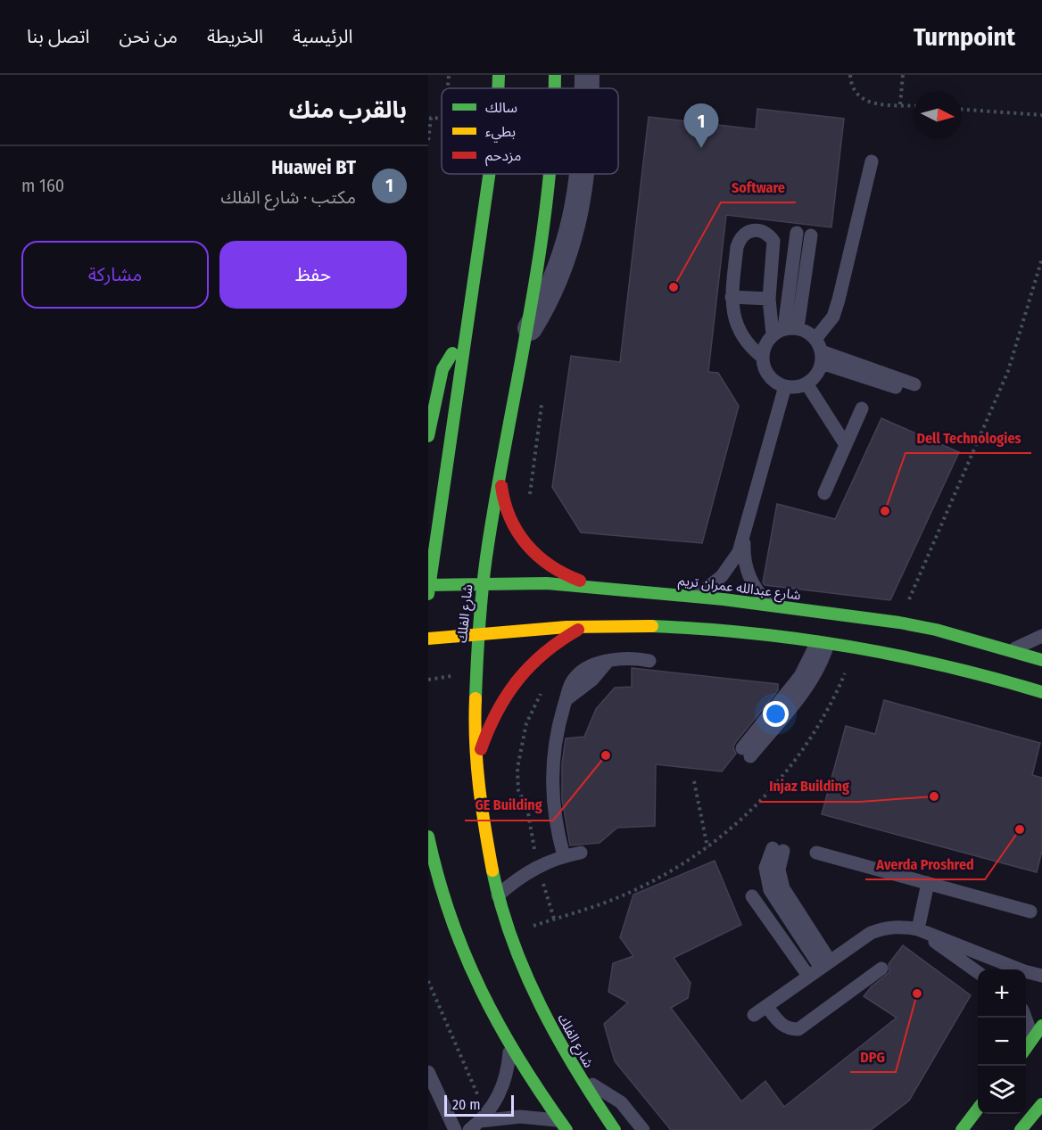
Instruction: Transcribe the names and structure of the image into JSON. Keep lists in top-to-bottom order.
{
  "streets": {
    "street": ["شارع عبدالله عمران تريم", "شارع الفلك"]
  },
  "crossings": [
    ["شارع عبدالله عمران تريم", "شارع الفلك"]
  ],
  "places": [
    "Software",
    "Dell Technologies",
    "GE Building",
    "Injaz Building",
    "Averda Proshred",
    "DPG"
  ],
  "legend": ["سالك", "بطيء", "مزدحم"],
  "scale_bar": "20 m",
  "north": "right",
  "page": {
    "header": "Turnpoint",
    "nav": [
      "الرئيسية",
      "الخريطة",
      "من نحن",
      "اتصل بنا"
    ],
    "heading": "بالقرب منك",
    "pins": "1",
    "list": [
      {
        "mark": "1",
        "name": "Huawei BT",
        "note": "مكتب · شارع الفلك",
        "value": "160 m"
      }
    ],
    "buttons": ["حفظ", "مشاركة"],
    "map_buttons": ["+", "−"],
    "scale": "20 m"
  }
}
